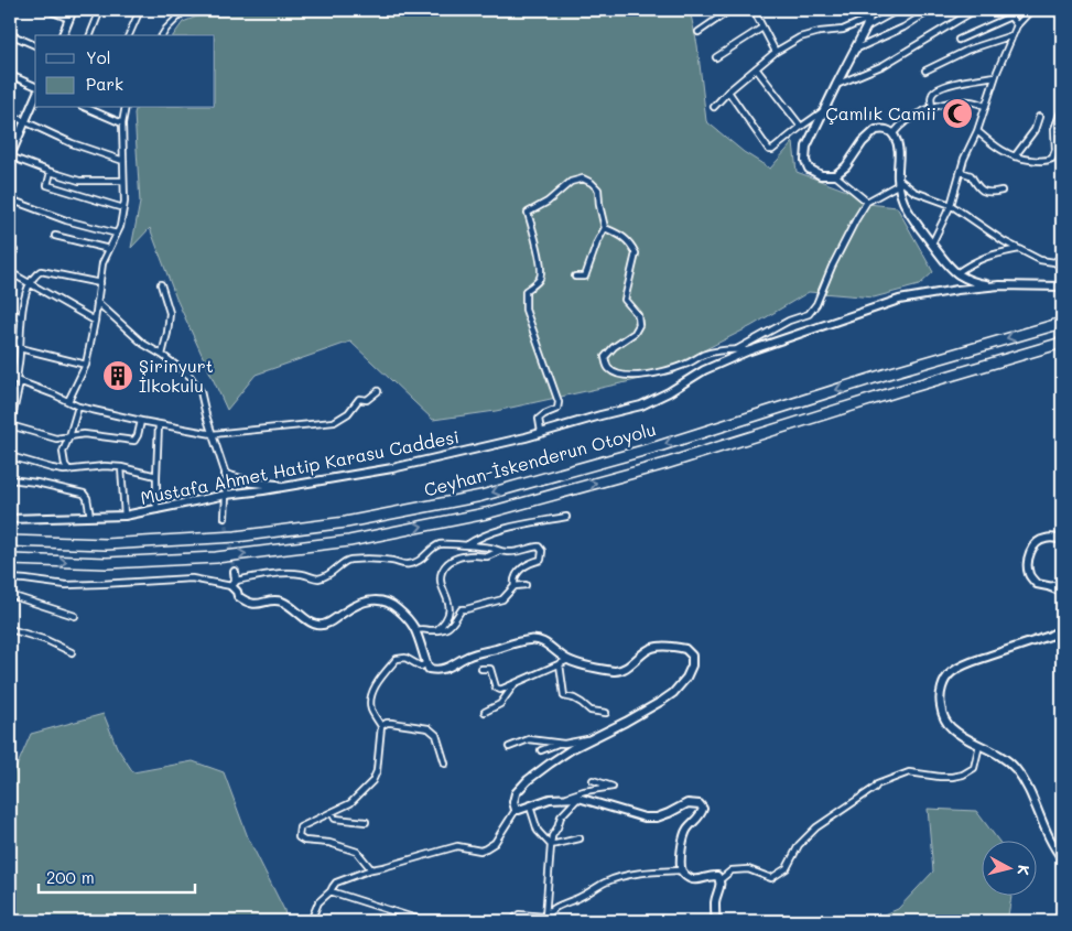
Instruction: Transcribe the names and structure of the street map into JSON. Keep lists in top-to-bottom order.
{
  "streets": {
    "highway": ["Ceyhan-İskenderun Otoyolu"],
    "street": ["Mustafa Ahmet Hatip Karasu Caddesi"]
  },
  "places": {
    "mosque": ["Çamlık Camii"],
    "building": ["Şirinyurt İlkokulu"]
  },
  "legend": ["Yol", "Park"],
  "scale_bar": "200 m",
  "north": "right"
}
